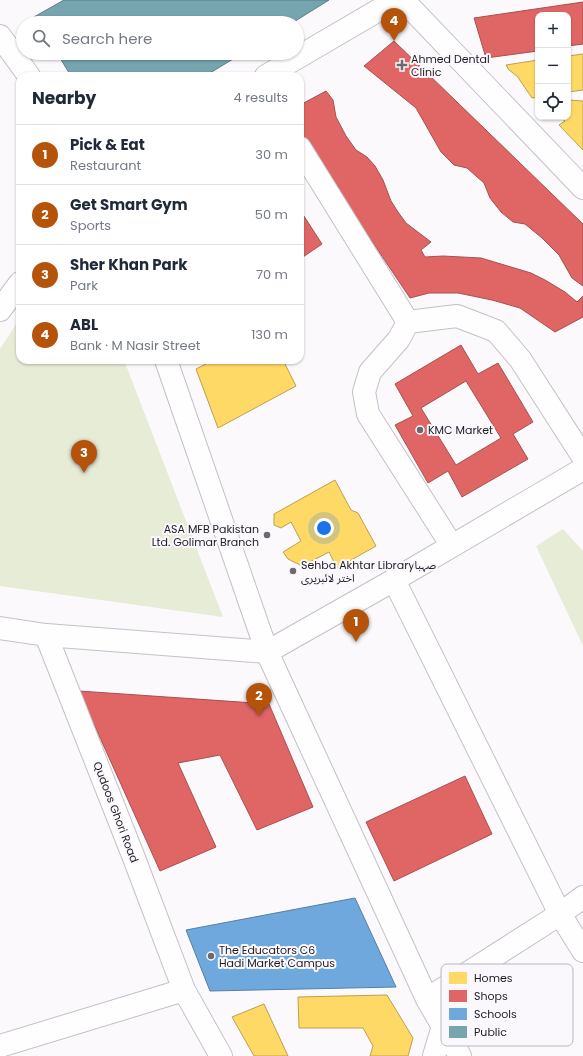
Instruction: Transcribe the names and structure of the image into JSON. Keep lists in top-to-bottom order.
{
  "streets": {
    "street": ["Qudoos Ghori Road"]
  },
  "places": {
    "health": ["Ahmed Dental Clinic"],
    "other": [
      "KMC Market",
      "ASA MFB Pakistan Ltd. Golimar Branch",
      "Sehba Akhtar Libraryصہبا اختر لائبریری",
      "The Educators C6 Hadi Market Campus"
    ]
  },
  "legend": [
    "Homes",
    "Shops",
    "Schools",
    "Public"
  ],
  "page": {
    "pins": [
      "4",
      "3",
      "1",
      "2"
    ],
    "map_buttons": ["+", "−"],
    "search": "Search here",
    "heading": ["Nearby", "4 results"],
    "list": [
      {
        "mark": "1",
        "name": "Pick & Eat",
        "note": "Restaurant",
        "value": "30 m"
      },
      {
        "mark": "2",
        "name": "Get Smart Gym",
        "note": "Sports",
        "value": "50 m"
      },
      {
        "mark": "3",
        "name": "Sher Khan Park",
        "note": "Park",
        "value": "70 m"
      },
      {
        "mark": "4",
        "name": "ABL",
        "note": "Bank · M Nasir Street",
        "value": "130 m"
      }
    ]
  }
}
